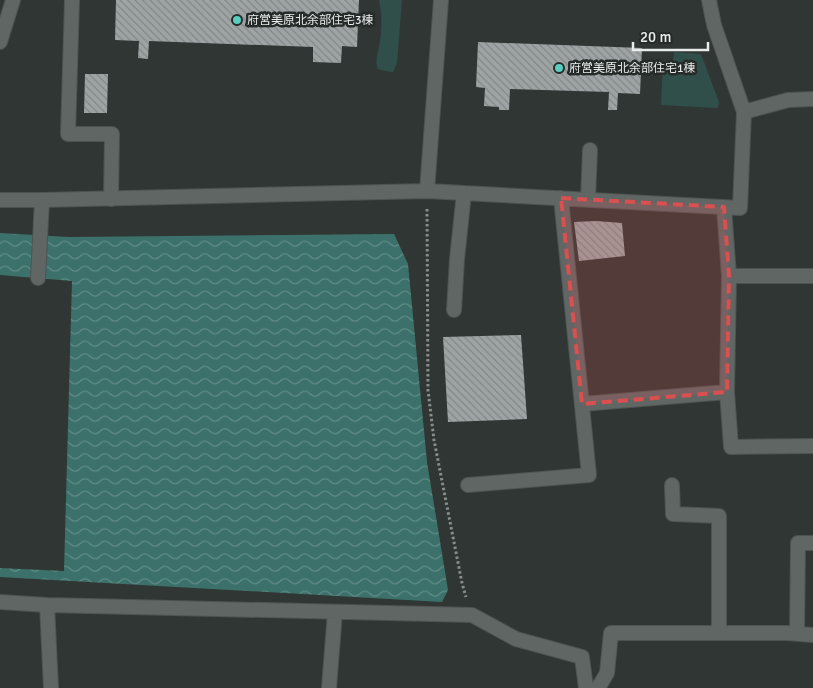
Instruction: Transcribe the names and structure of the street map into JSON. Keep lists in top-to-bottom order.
{
  "places": ["府営美原北余部住宅3棟", "府営美原北余部住宅1棟"],
  "scale_bar": "20 m"
}
